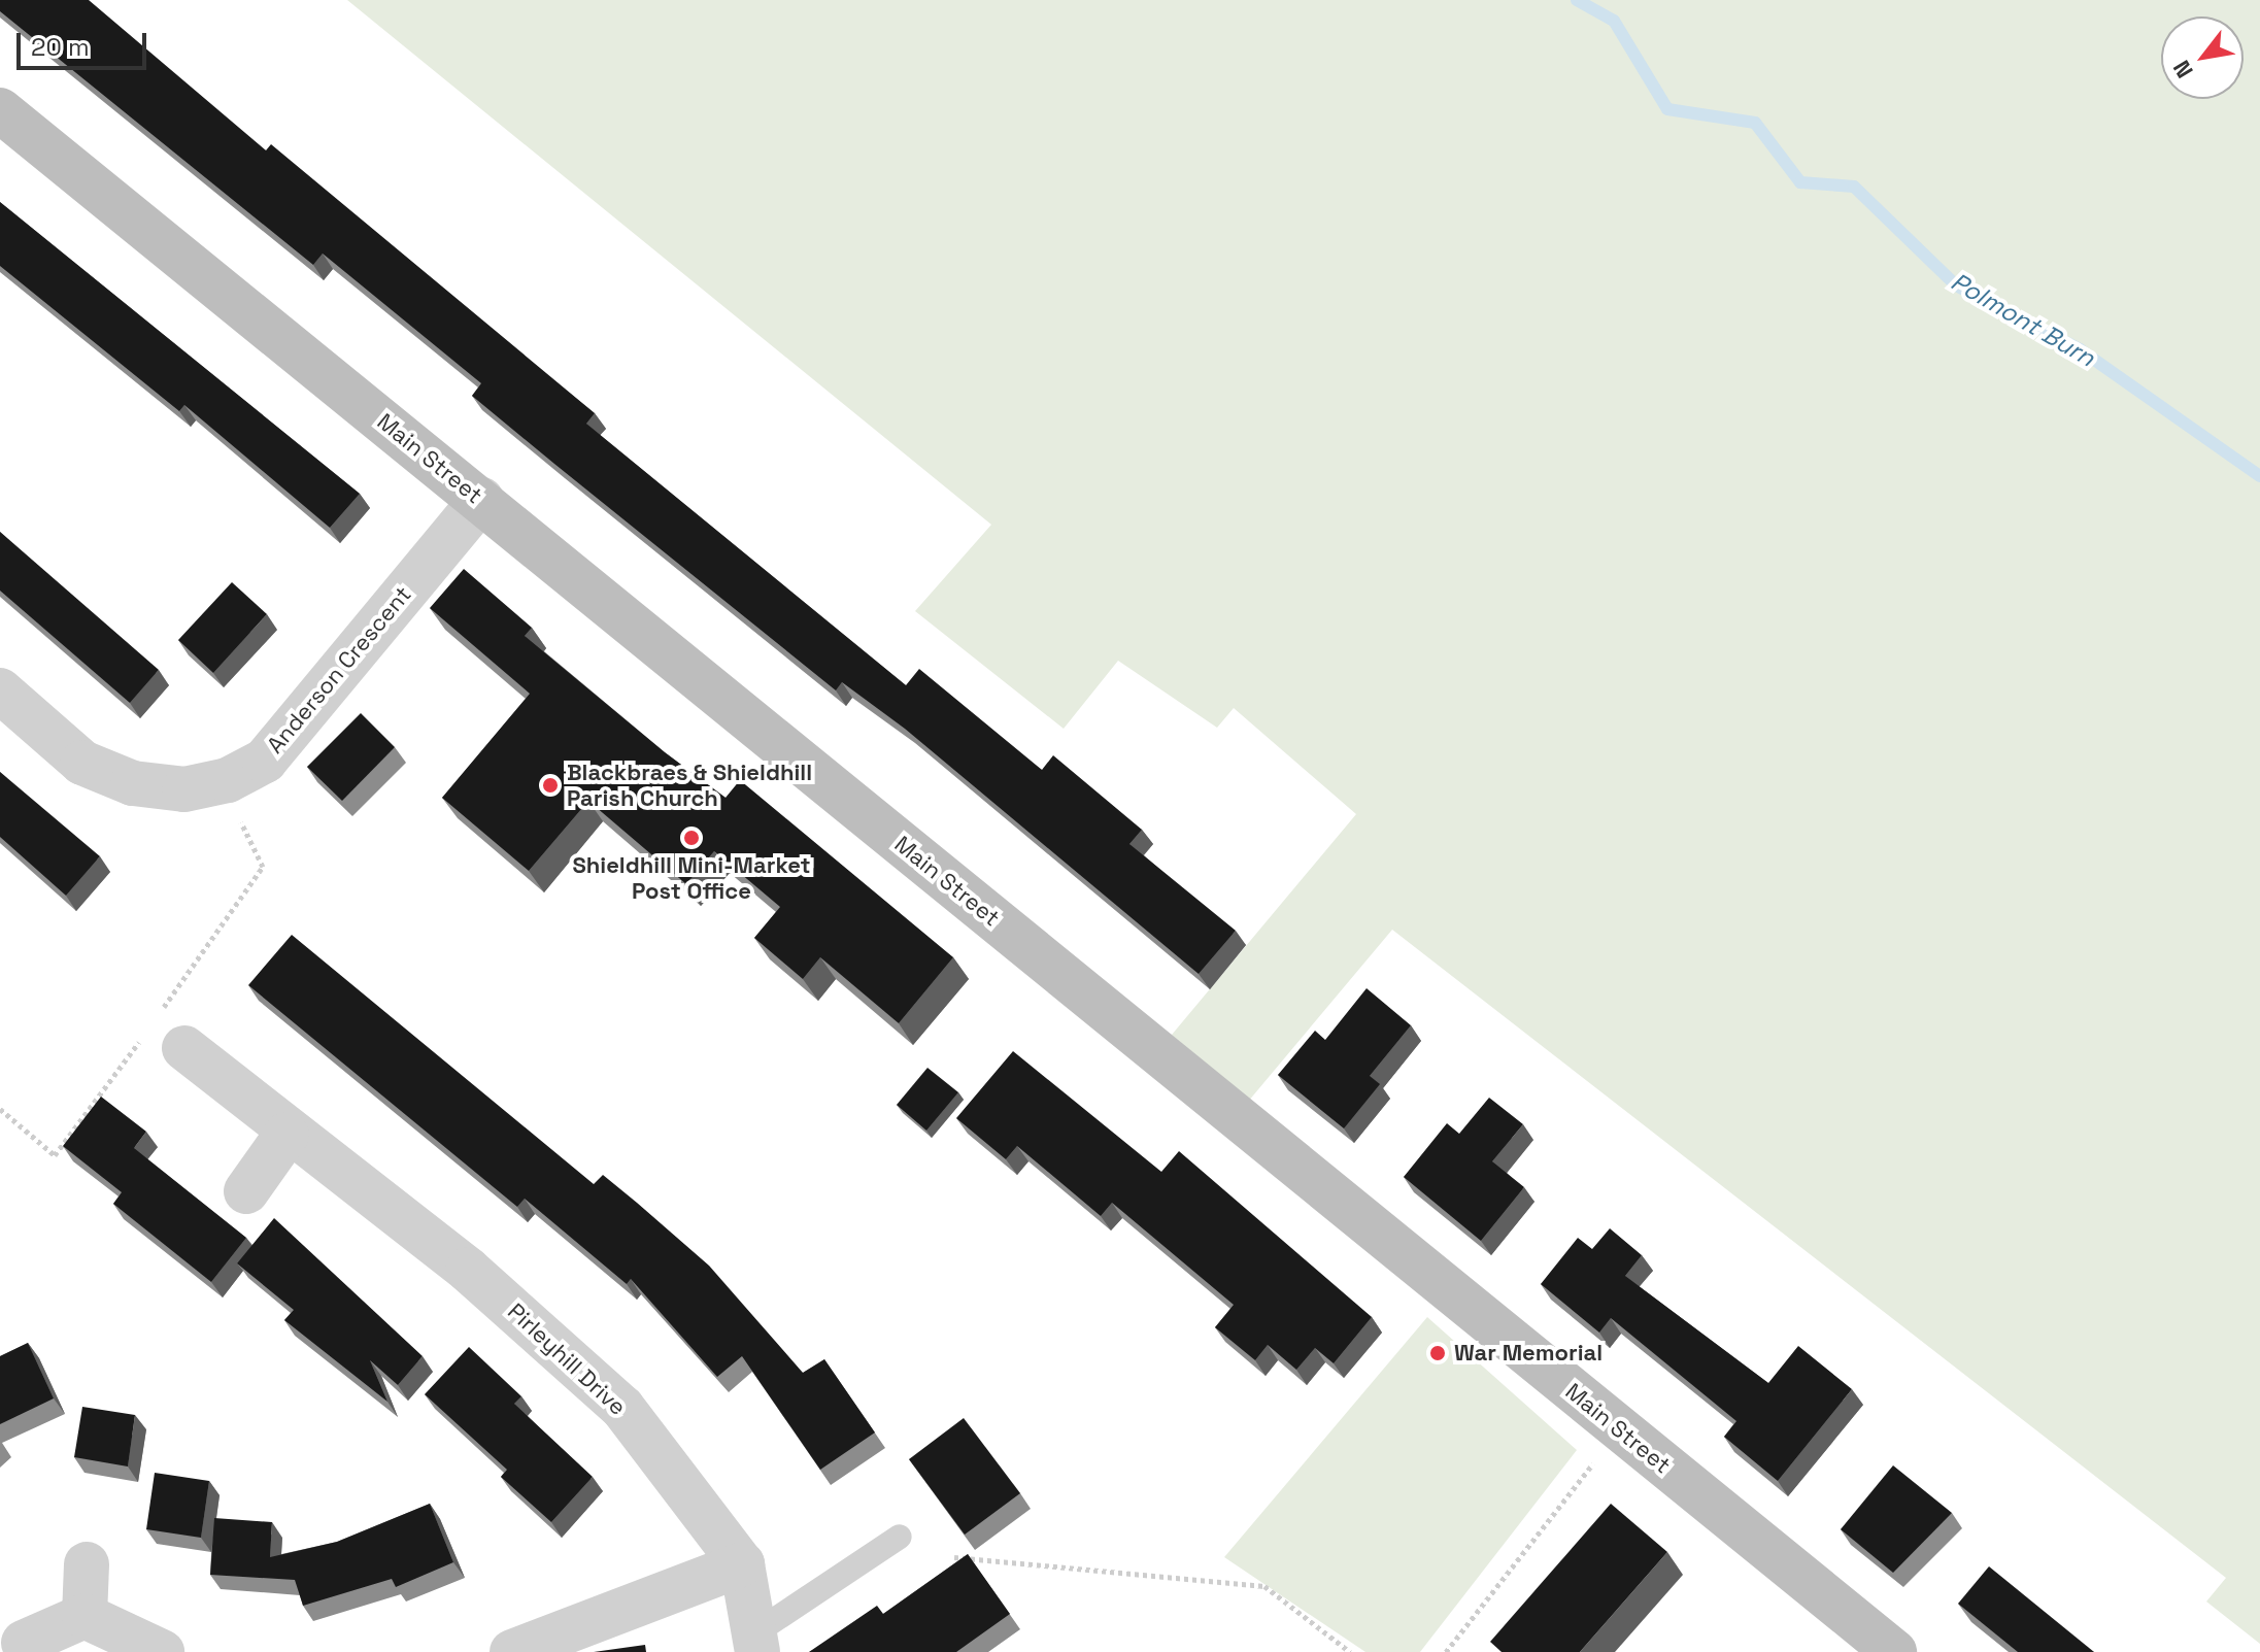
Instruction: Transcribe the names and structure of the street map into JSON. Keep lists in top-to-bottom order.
{
  "streets": {
    "main road": ["Main Street"],
    "street": ["Anderson Crescent", "Pirleyhill Drive"]
  },
  "crossings": [
    ["Main Street", "Anderson Crescent"]
  ],
  "water": ["Polmont Burn"],
  "places": ["Blackbraes & Shieldhill Parish Church", "Shieldhill Mini-Market Post Office", "War Memorial"],
  "scale_bar": "20 m",
  "north": "bottom left"
}
